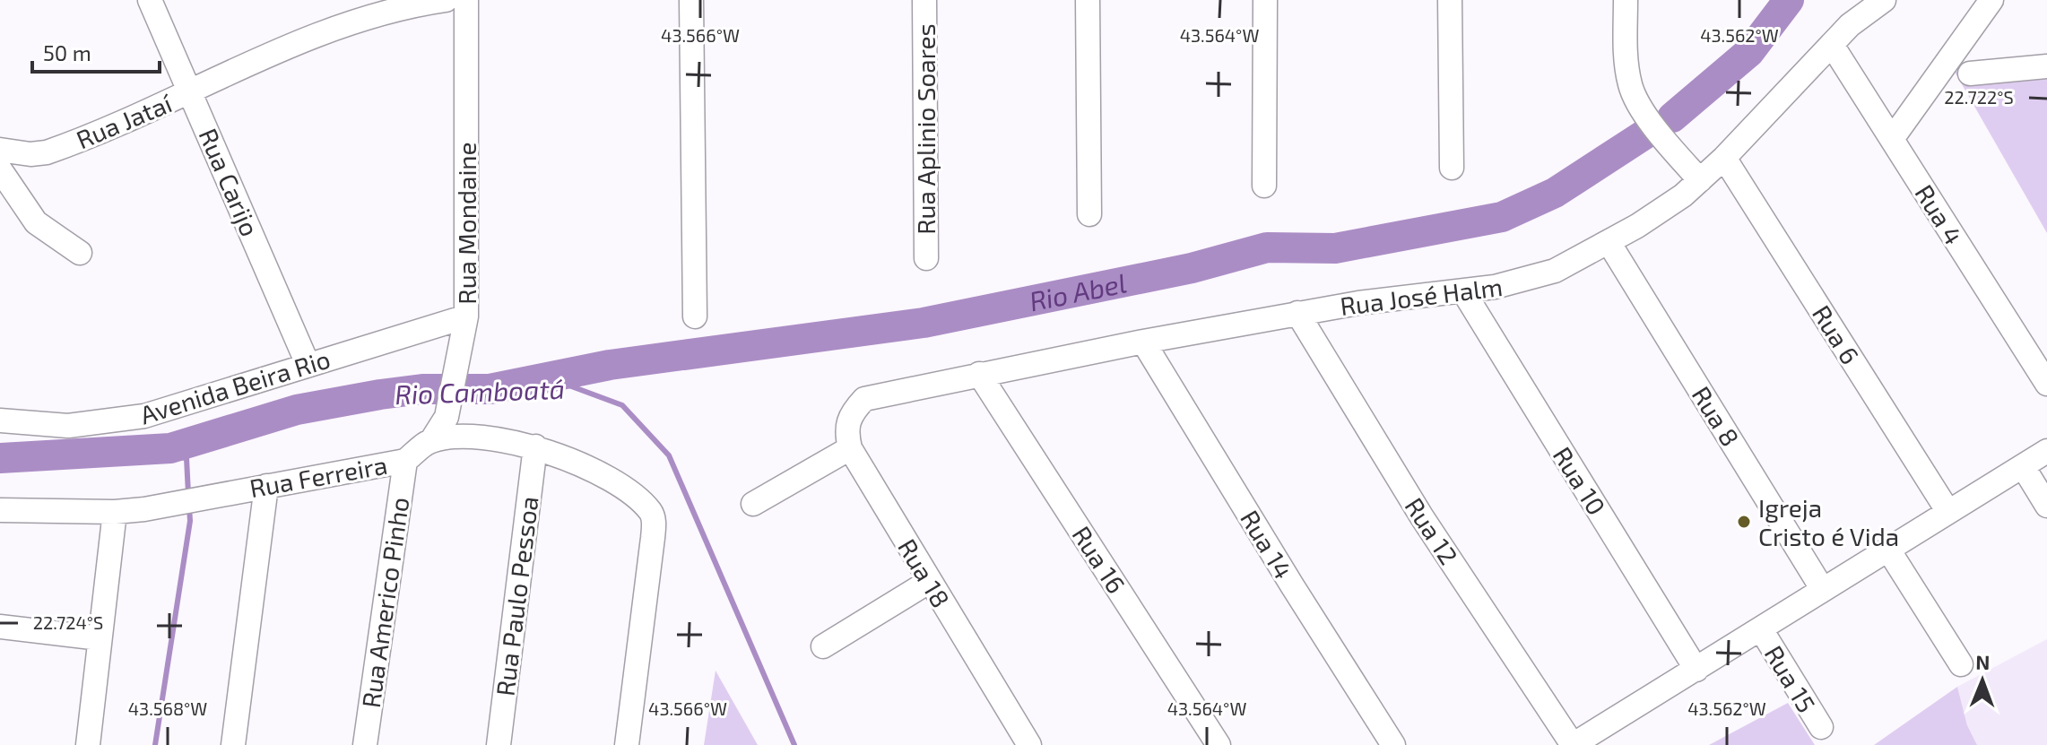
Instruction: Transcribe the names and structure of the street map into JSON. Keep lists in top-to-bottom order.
{
  "streets": {
    "street": [
      "Rua Jataí",
      "Rua Aplinio Soares",
      "Rua Carijo",
      "Rua 4",
      "Rua Mondaine",
      "Rua José Halm",
      "Rua 6",
      "Avenida Beira Rio",
      "Rua 8",
      "Rua Ferreira",
      "Rua 10",
      "Rua 12",
      "Rua 14",
      "Rua 16",
      "Rua 18",
      "Rua Paulo Pessoa",
      "Rua Americo Pinho",
      "Rua 15"
    ]
  },
  "crossings": [
    ["Rua Jataí", "Rua Carijo"],
    ["Rua Carijo", "Avenida Beira Rio"],
    ["Rua 4", "Rua José Halm"],
    ["Rua Mondaine", "Avenida Beira Rio"],
    ["Rua Mondaine", "Rua Ferreira"],
    ["Rua José Halm", "Rua 6"],
    ["Rua José Halm", "Rua 8"],
    ["Rua José Halm", "Rua 10"],
    ["Rua José Halm", "Rua 12"],
    ["Rua José Halm", "Rua 14"],
    ["Rua José Halm", "Rua 16"],
    ["Rua José Halm", "Rua 18"],
    ["Rua Ferreira", "Rua Americo Pinho"]
  ],
  "water": ["Rio Abel", "Rio Camboatá"],
  "places": ["Igreja Cristo é Vida"],
  "scale_bar": "50 m",
  "north": "top",
  "coordinates": [
    "43.566°W",
    "43.564°W",
    "43.562°W",
    "22.722°S",
    "22.724°S",
    "43.568°W"
  ]
}
